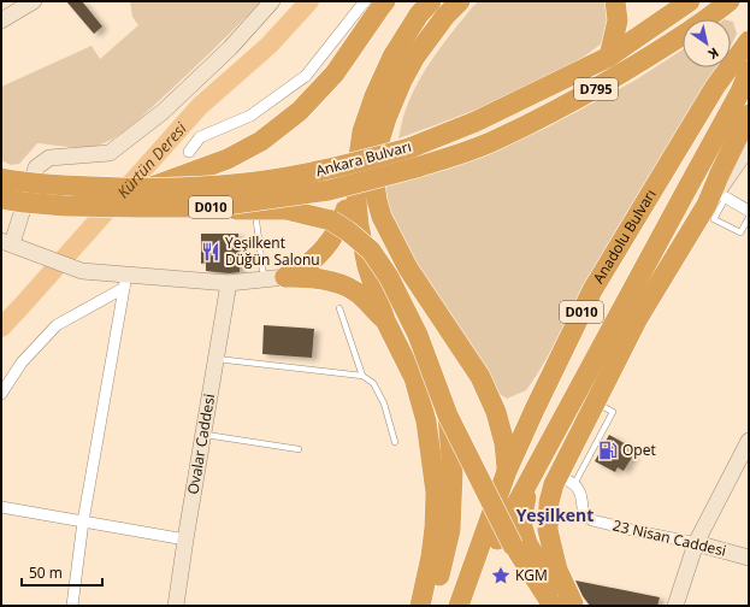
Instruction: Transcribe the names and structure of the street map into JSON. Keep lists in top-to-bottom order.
{
  "streets": {
    "highway": [
      "D795",
      "Ankara Bulvarı",
      "D010",
      "Anadolu Bulvarı"
    ],
    "street": ["Ovalar Caddesi", "23 Nisan Caddesi"]
  },
  "districts": ["Yeşilkent"],
  "water": ["Kürtün Deresi"],
  "places": {
    "restaurant": ["Yeşilkent Düğün Salonu"],
    "fuel station": ["Opet"],
    "place": ["KGM"]
  },
  "scale_bar": "50 m",
  "north": "bottom right"
}
